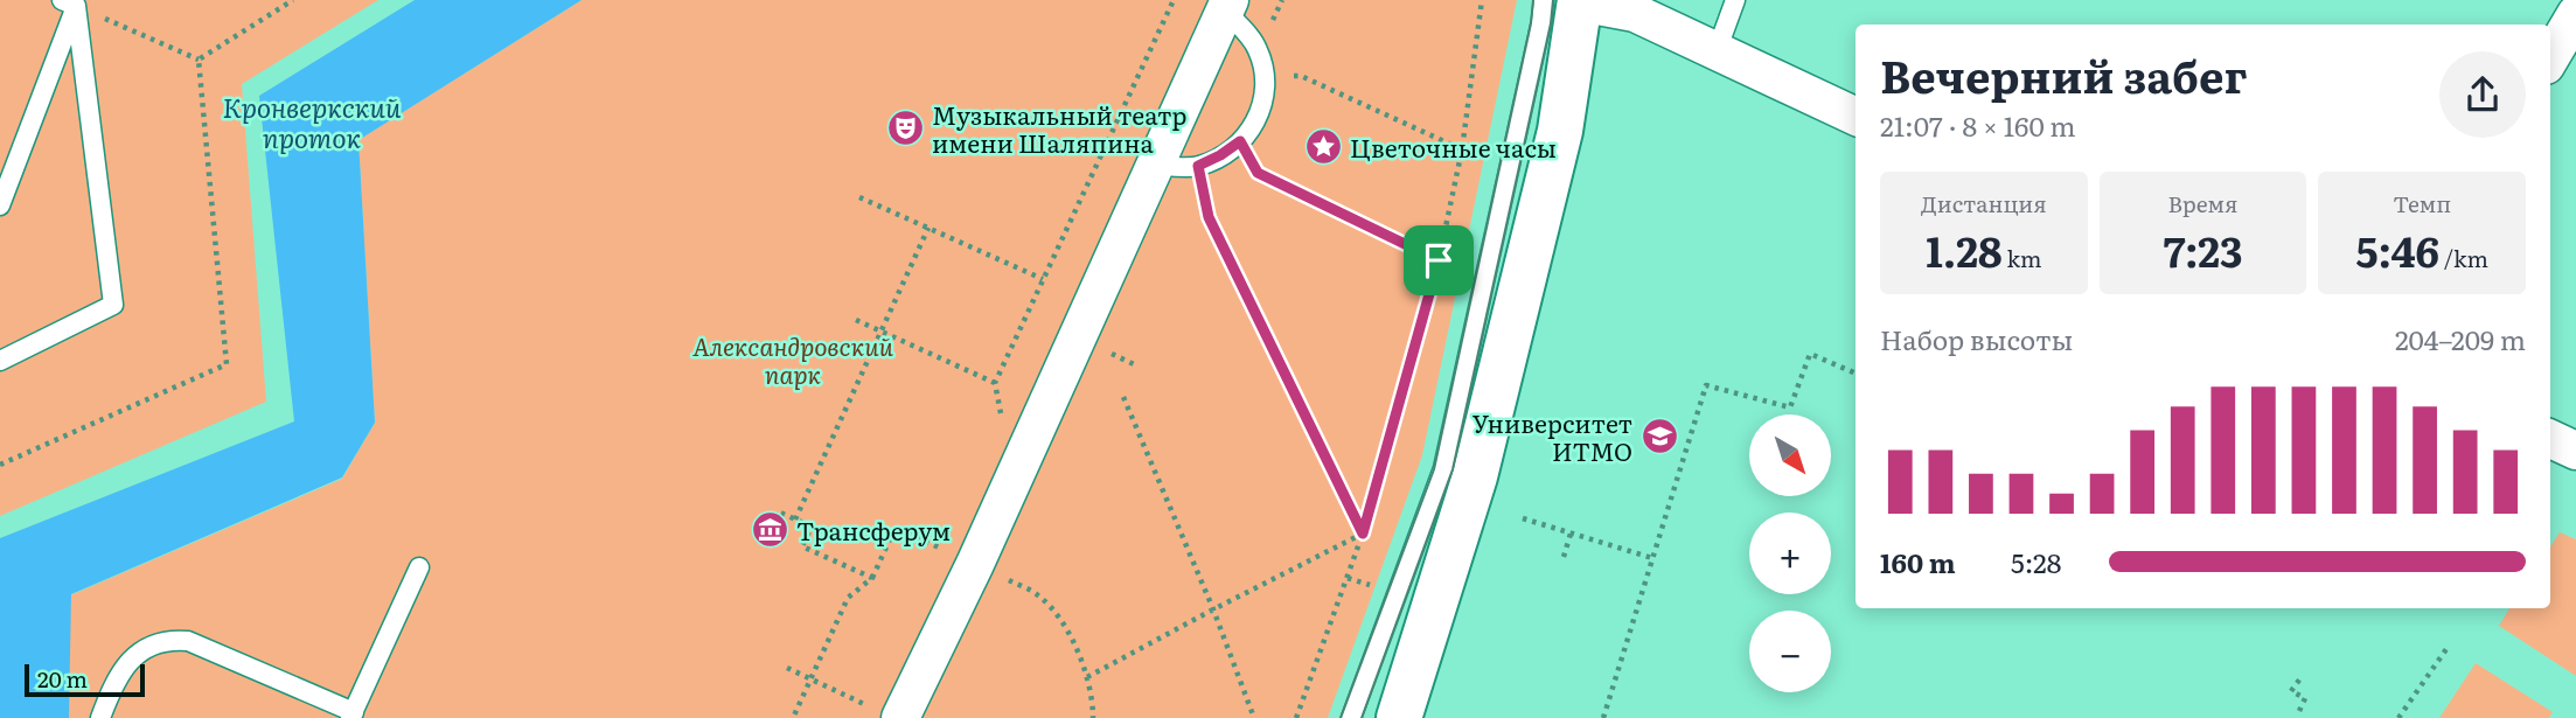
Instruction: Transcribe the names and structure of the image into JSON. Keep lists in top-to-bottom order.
{
  "water": ["Кронверкский проток"],
  "parks": ["Александровский парк"],
  "places": {
    "theatre": ["Музыкальный театр имени Шаляпина"],
    "place": ["Цветочные часы"],
    "school or university": ["Университет ИТМО"],
    "museum": ["Трансферум"]
  },
  "scale_bar": "20 m",
  "north": "bottom right",
  "page": {
    "heading": ["Вечерний забег", "21:07 · 8 × 160 m"],
    "stats": [
      ["Дистанция", "1.28 km"],
      ["Время", "7:23"],
      ["Темп", "5:46 /km"]
    ],
    "chart": ["Набор высоты", "204–209 m"],
    "map_buttons": ["+", "−"],
    "list": [
      {
        "name": "160 m",
        "note": "5:28"
      }
    ],
    "scale": "20 m"
  }
}
